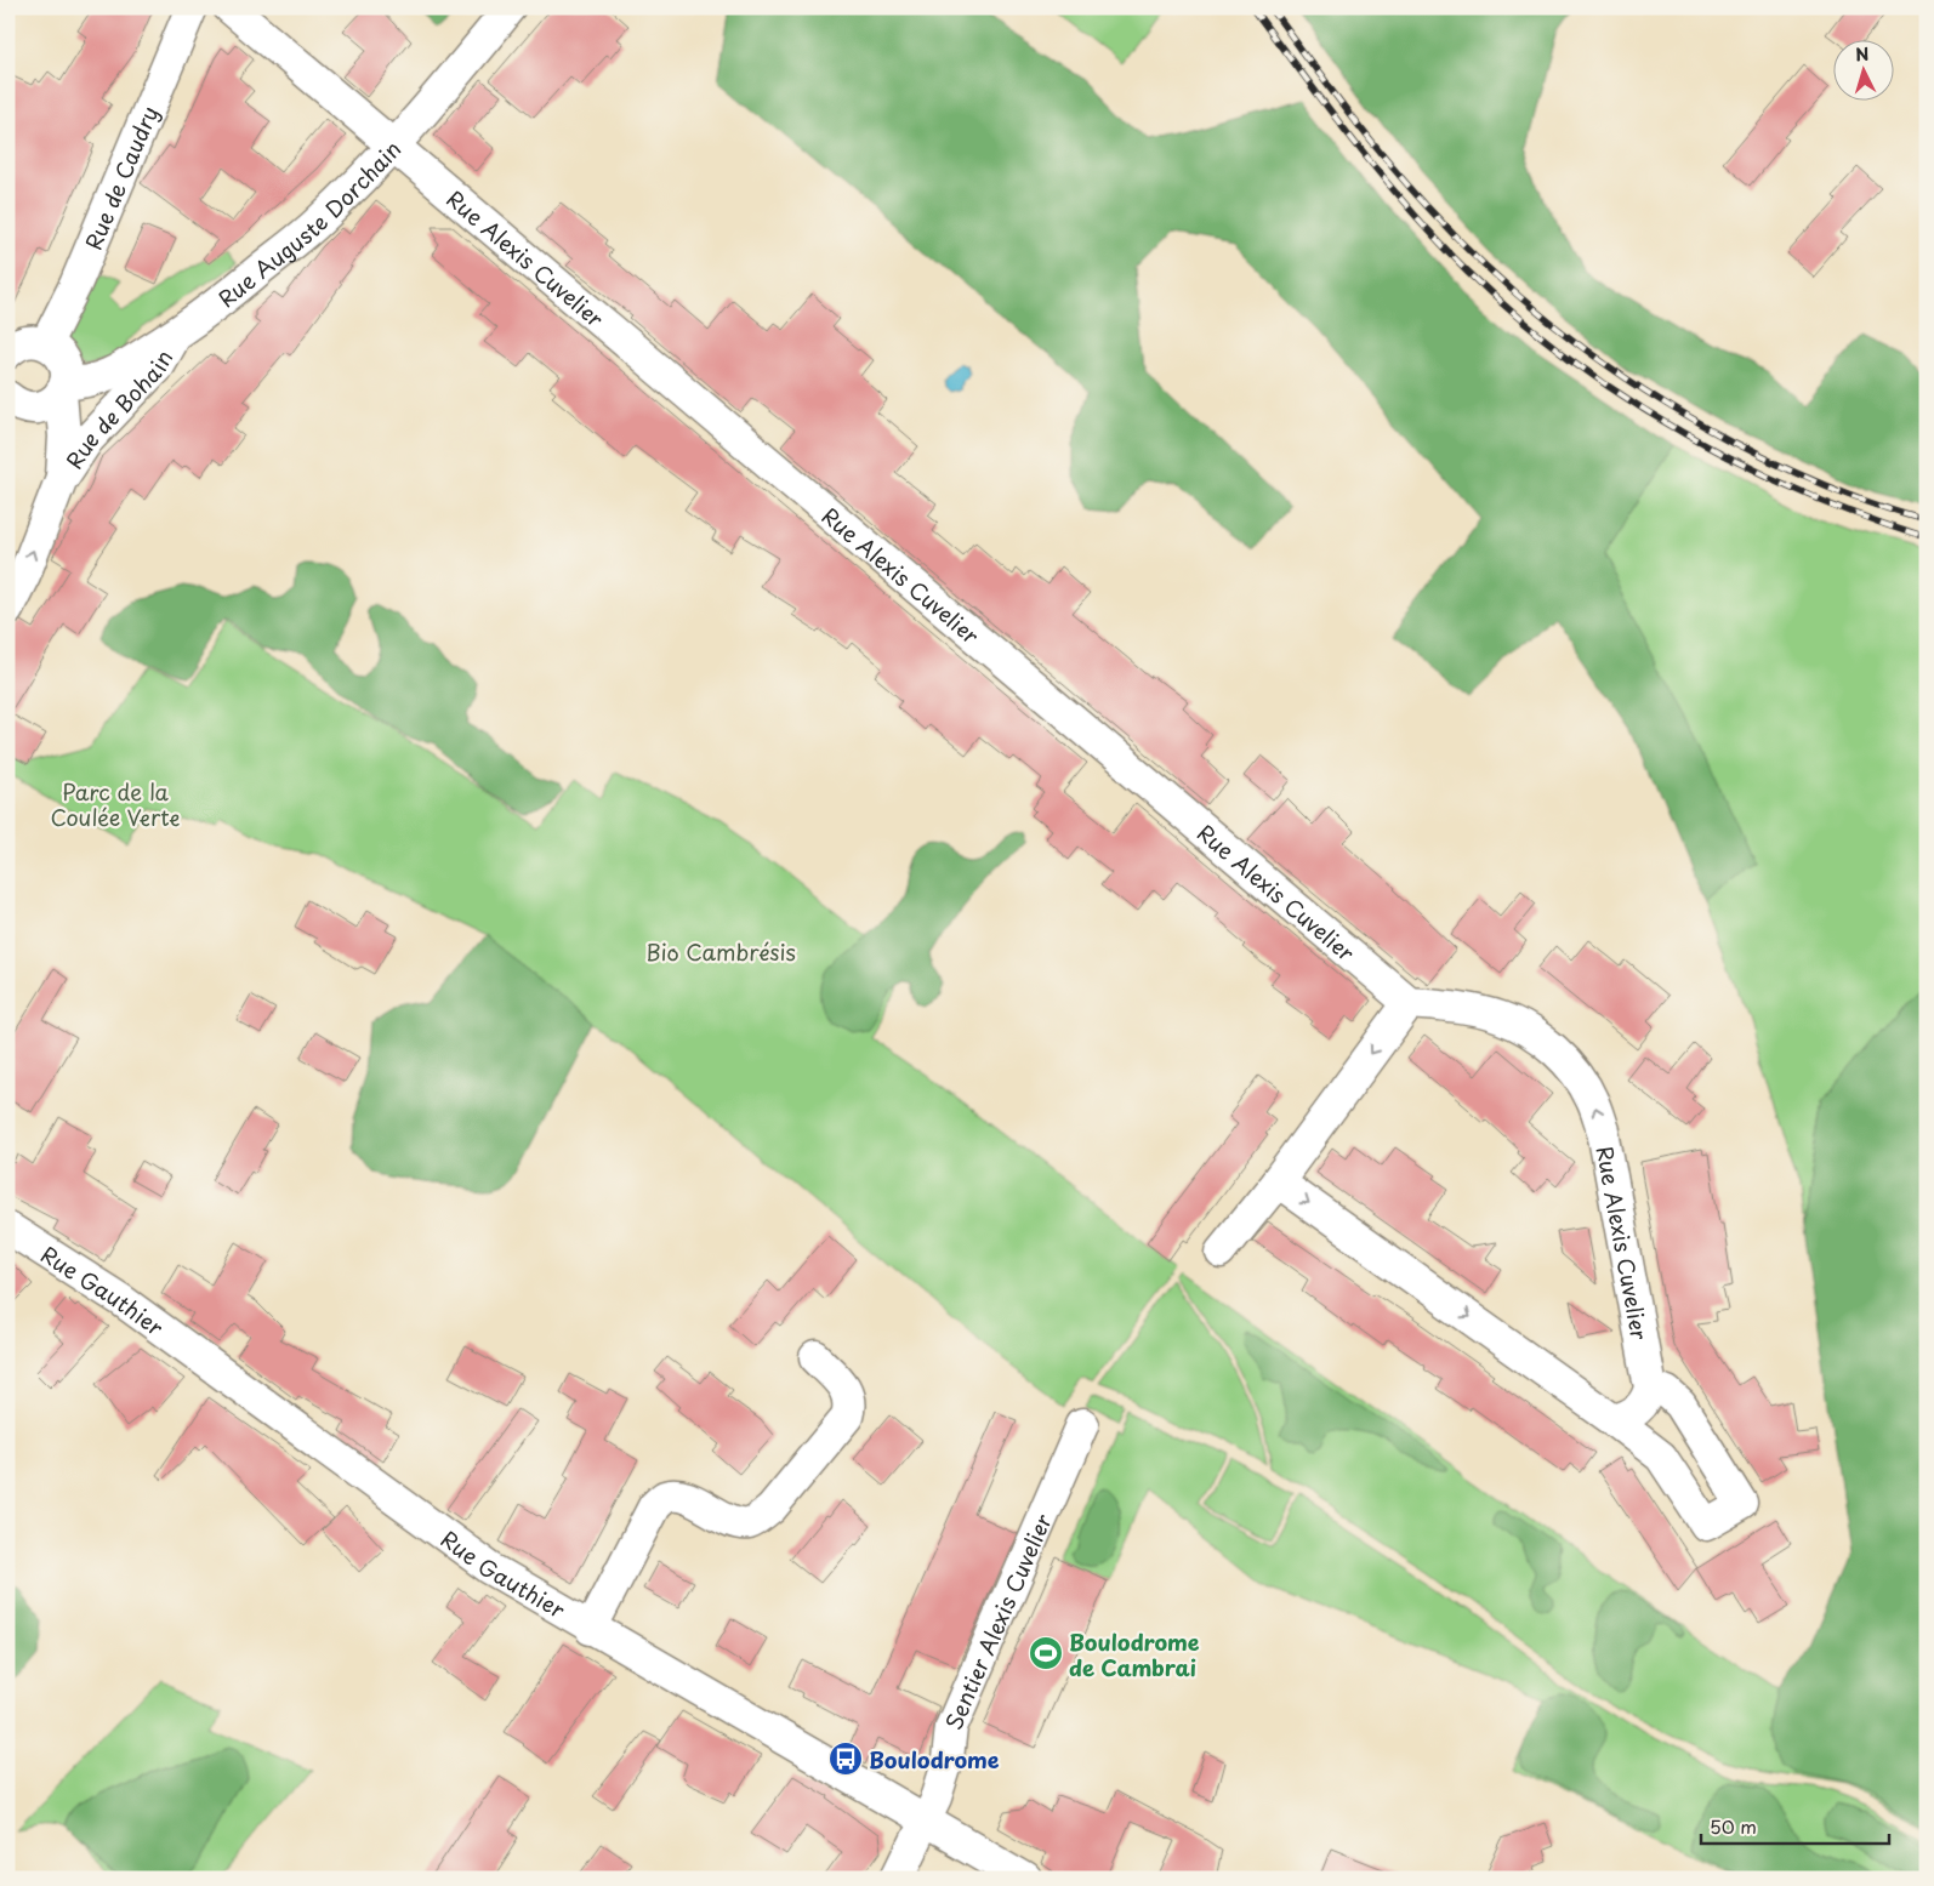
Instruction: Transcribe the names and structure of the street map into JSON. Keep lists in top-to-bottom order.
{
  "streets": {
    "street": [
      "Rue de Caudry",
      "Rue Auguste Dorchain",
      "Rue Alexis Cuvelier",
      "Rue de Bohain",
      "Rue Gauthier",
      "Sentier Alexis Cuvelier"
    ]
  },
  "crossings": [
    ["Rue de Caudry", "Rue de Bohain"],
    ["Rue Auguste Dorchain", "Rue Alexis Cuvelier"],
    ["Rue Auguste Dorchain", "Rue de Bohain"],
    ["Rue Gauthier", "Sentier Alexis Cuvelier"]
  ],
  "parks": ["Parc de la Coulée Verte", "Bio Cambrésis"],
  "places": {
    "sports": ["Boulodrome de Cambrai"],
    "bus stop": ["Boulodrome"]
  },
  "scale_bar": "50 m",
  "north": "top"
}
